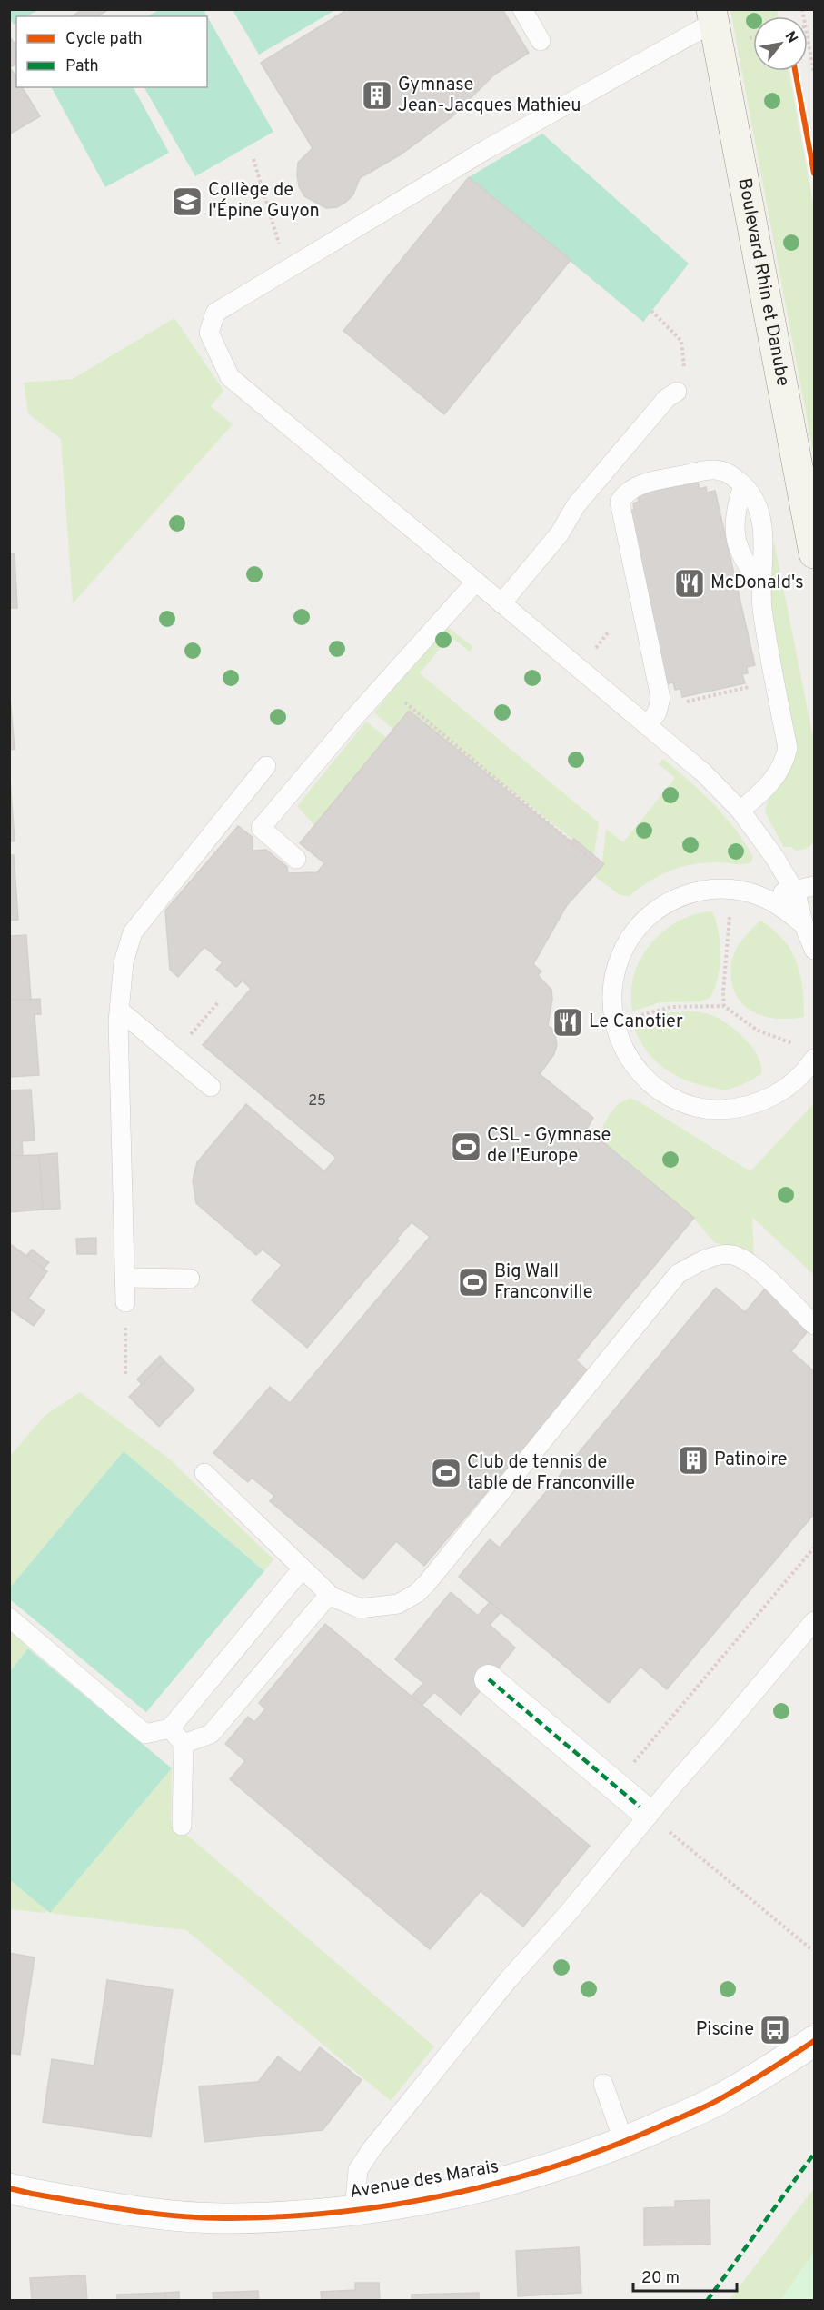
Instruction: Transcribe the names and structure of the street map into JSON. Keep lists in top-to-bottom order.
{
  "streets": {
    "main road": ["Boulevard Rhin et Danube"],
    "street": ["Avenue des Marais"]
  },
  "places": {
    "building": ["Gymnase Jean-Jacques Mathieu", "Patinoire"],
    "school or university": ["Collège de l'Épine Guyon"],
    "restaurant": ["McDonald's", "Le Canotier"],
    "sports": ["CSL - Gymnase de l'Europe", "Big Wall Franconville", "Club de tennis de table de Franconville"],
    "bus stop": ["Piscine"]
  },
  "house_numbers": ["25"],
  "legend": ["Cycle path", "Path"],
  "scale_bar": "20 m",
  "north": "top right"
}
